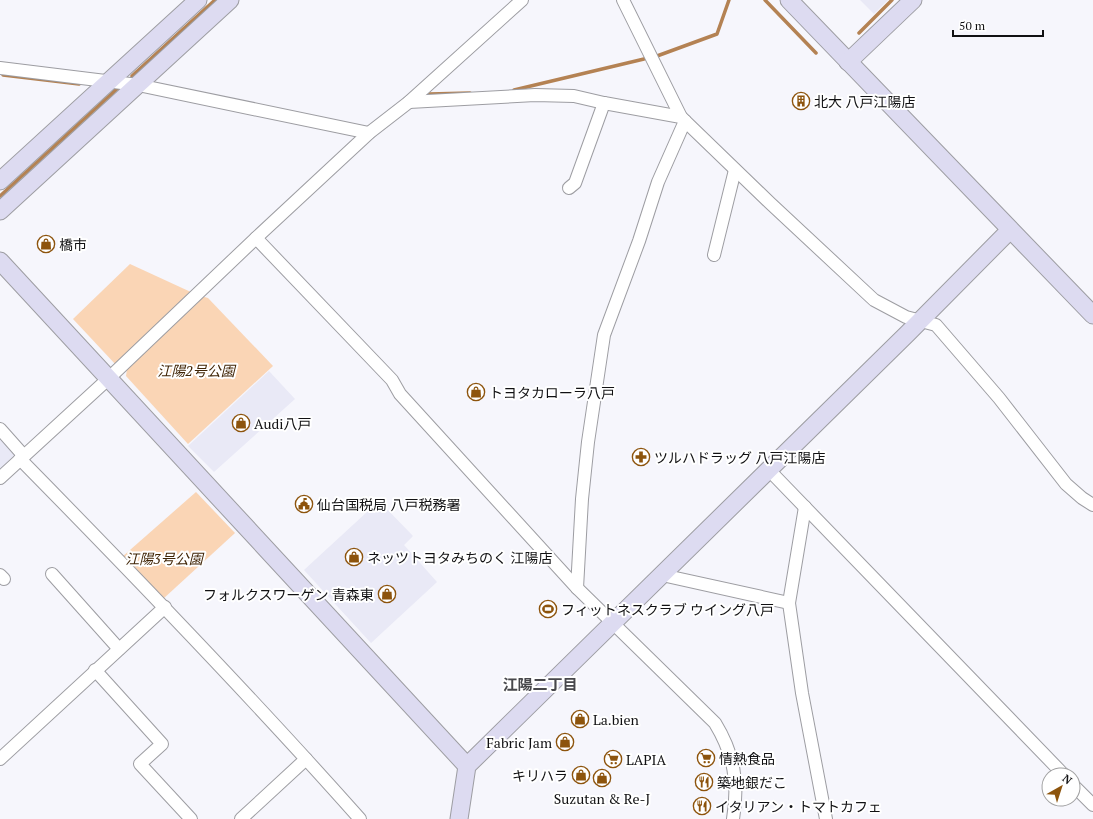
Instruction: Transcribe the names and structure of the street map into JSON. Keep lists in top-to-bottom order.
{
  "districts": ["江陽二丁目"],
  "parks": ["江陽2号公園", "江陽3号公園"],
  "places": {
    "building": ["北大 八戸江陽店"],
    "shop": [
      "橋市",
      "トヨタカローラ八戸",
      "Audi八戸",
      "ネッツトヨタみちのく 江陽店",
      "フォルクスワーゲン 青森東",
      "La.bien",
      "Fabric Jam",
      "キリハラ",
      "Suzutan & Re-J"
    ],
    "pharmacy": ["ツルハドラッグ 八戸江陽店"],
    "public building": ["仙台国税局 八戸税務署"],
    "sports": ["フィットネスクラブ ウイング八戸"],
    "supermarket": ["情熱食品", "LAPIA"],
    "restaurant": ["築地銀だこ", "イタリアン・トマトカフェ"]
  },
  "scale_bar": "50 m",
  "north": "top right"
}
